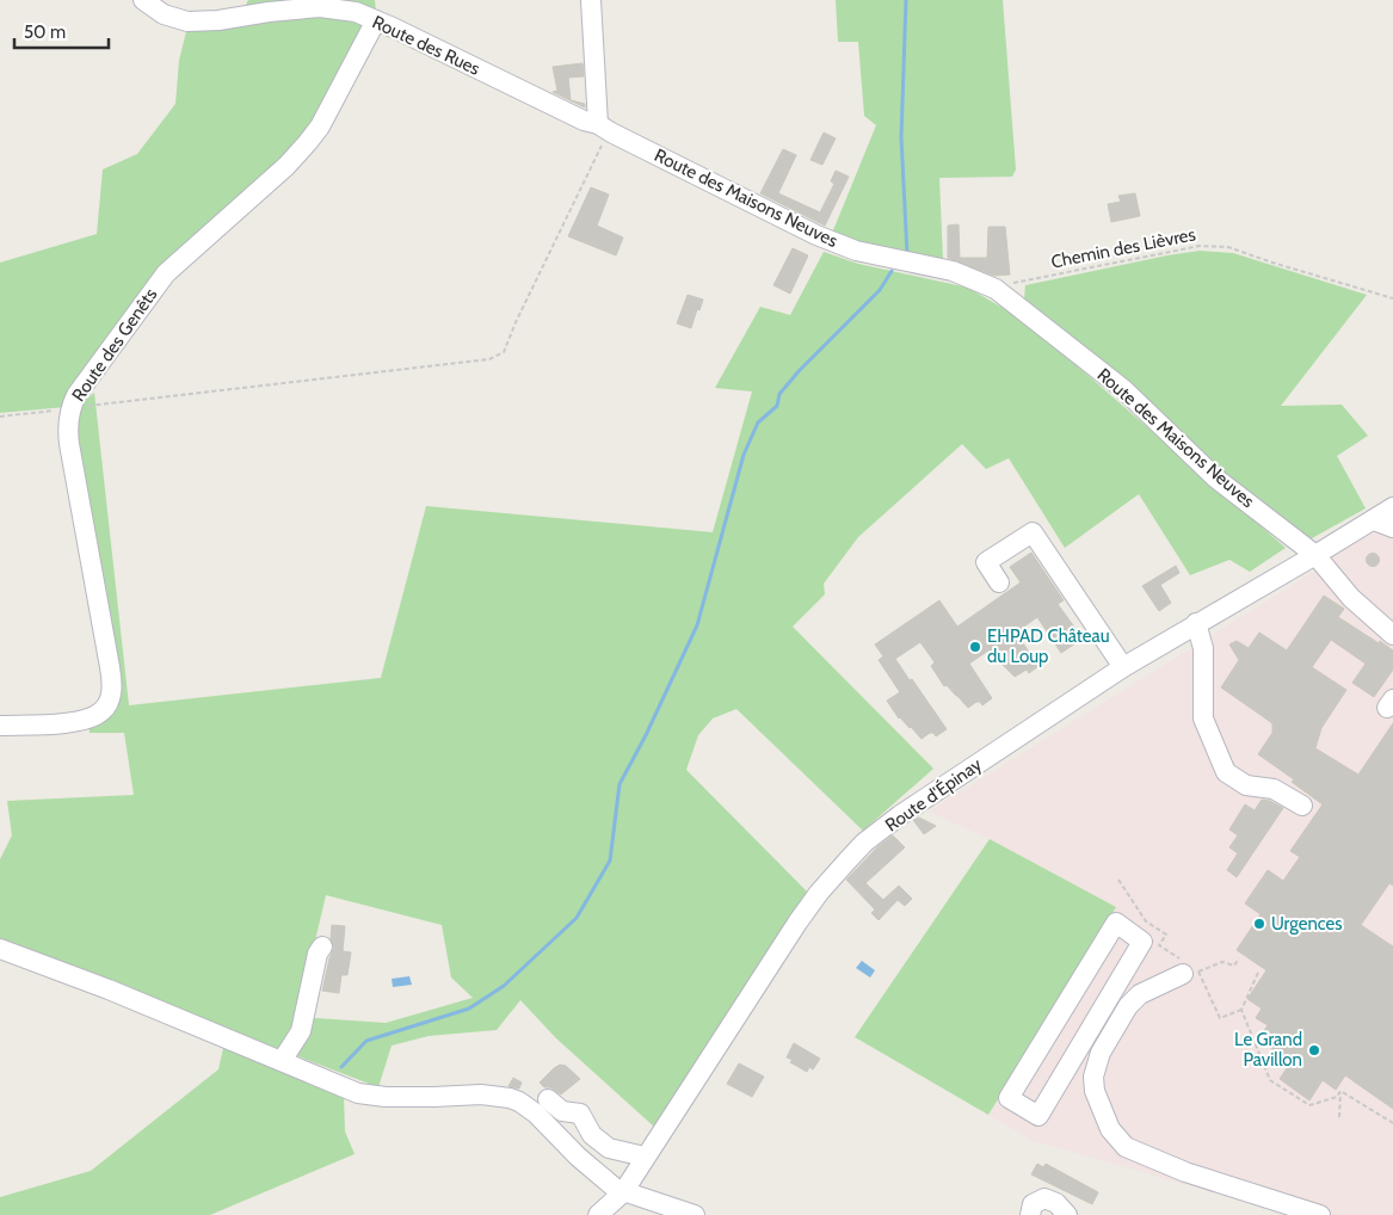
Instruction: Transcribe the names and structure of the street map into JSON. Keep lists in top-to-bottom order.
{
  "streets": {
    "street": [
      "Route des Rues",
      "Route des Maisons Neuves",
      "Route des Genêts",
      "Route d'Épinay"
    ],
    "path": ["Chemin des Lièvres"]
  },
  "crossings": [
    ["Route des Rues", "Route des Maisons Neuves"],
    ["Route des Rues", "Route des Genêts"],
    ["Route des Maisons Neuves", "Chemin des Lièvres"],
    ["Route des Maisons Neuves", "Route d'Épinay"]
  ],
  "places": ["EHPAD Château du Loup", "Urgences", "Le Grand Pavillon"],
  "scale_bar": "50 m"
}
